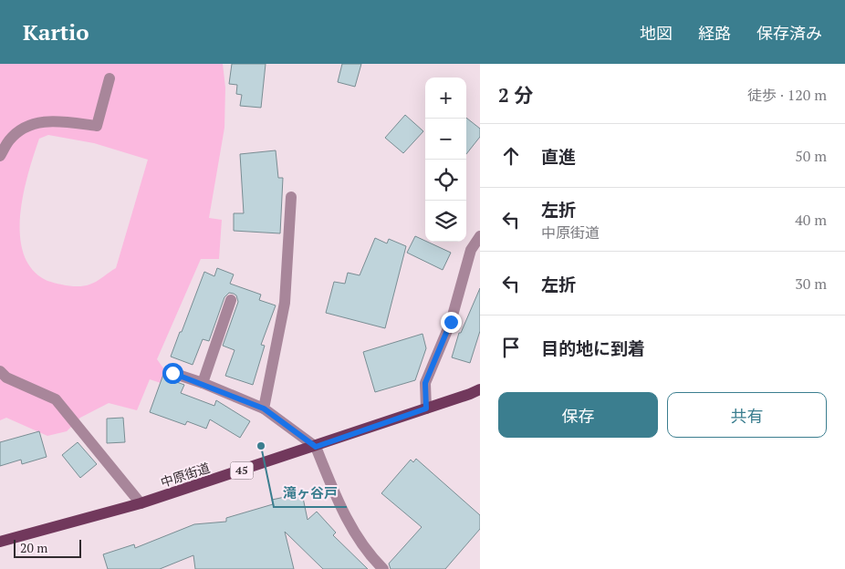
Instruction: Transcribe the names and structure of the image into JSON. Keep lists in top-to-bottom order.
{
  "streets": {
    "main road": ["45", "中原街道"]
  },
  "places": ["滝ヶ谷戸"],
  "scale_bar": "20 m",
  "page": {
    "header": "Kartio",
    "nav": ["地図", "経路", "保存済み"],
    "heading": ["2 分", "徒歩 · 120 m"],
    "map_buttons": ["+", "−"],
    "list": [
      ["直進", "50 m"],
      ["左折", "中原街道", "40 m"],
      ["左折", "30 m"],
      "目的地に到着"
    ],
    "buttons": ["保存", "共有"],
    "scale": "20 m"
  }
}
